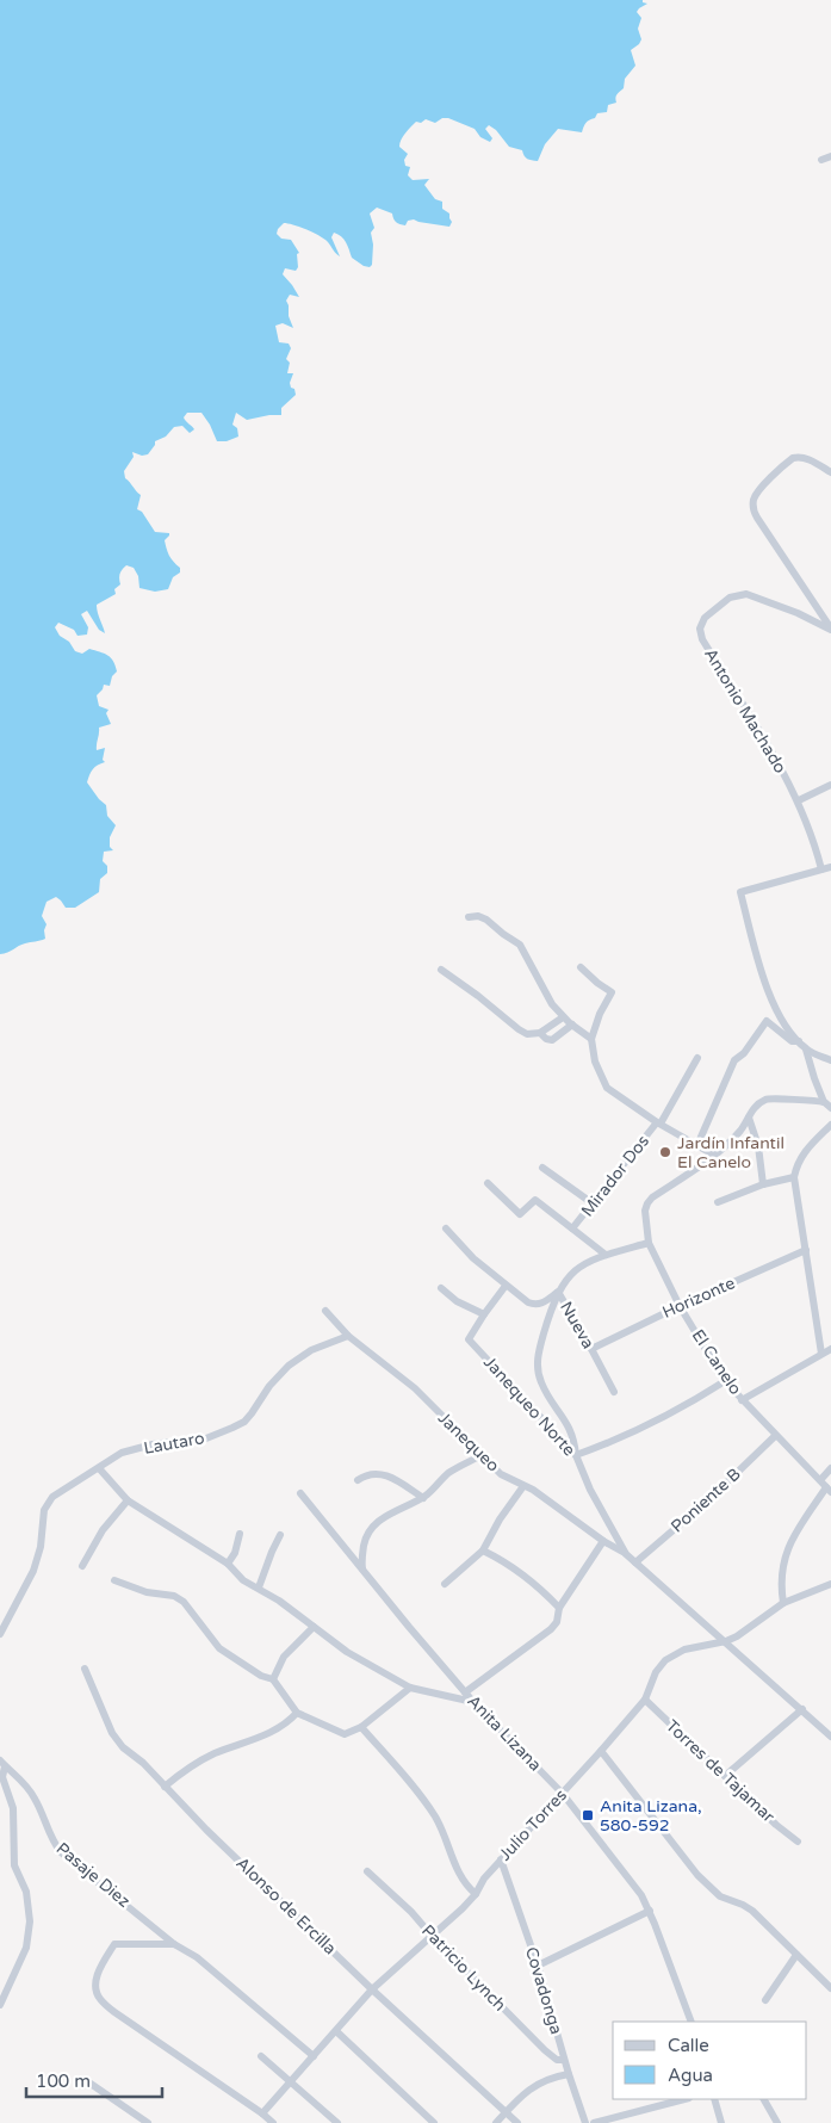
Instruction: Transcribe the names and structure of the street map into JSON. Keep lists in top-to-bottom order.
{
  "streets": {
    "street": [
      "Antonio Machado",
      "Mirador Dos",
      "Horizonte",
      "Nueva",
      "El Canelo",
      "Janequeo Norte",
      "Janequeo",
      "Lautaro",
      "Poniente B",
      "Anita Lizana",
      "Torres de Tajamar",
      "Julio Torres",
      "Pasaje Diez",
      "Alonso de Ercilla",
      "Patricio Lynch",
      "Covadonga"
    ]
  },
  "crossings": [
    ["Horizonte", "Nueva"],
    ["Horizonte", "El Canelo"],
    ["Nueva", "Janequeo Norte"],
    ["El Canelo", "Poniente B"],
    ["Janequeo Norte", "Janequeo"],
    ["Janequeo Norte", "Poniente B"],
    ["Janequeo", "Lautaro"],
    ["Anita Lizana", "Julio Torres"],
    ["Torres de Tajamar", "Julio Torres"],
    ["Julio Torres", "Pasaje Diez"],
    ["Julio Torres", "Alonso de Ercilla"],
    ["Julio Torres", "Patricio Lynch"],
    ["Julio Torres", "Covadonga"],
    ["Patricio Lynch", "Covadonga"]
  ],
  "places": {
    "other": ["Jardín Infantil El Canelo"],
    "transit": ["Anita Lizana, 580-592"]
  },
  "legend": ["Calle", "Agua"],
  "scale_bar": "100 m"
}
